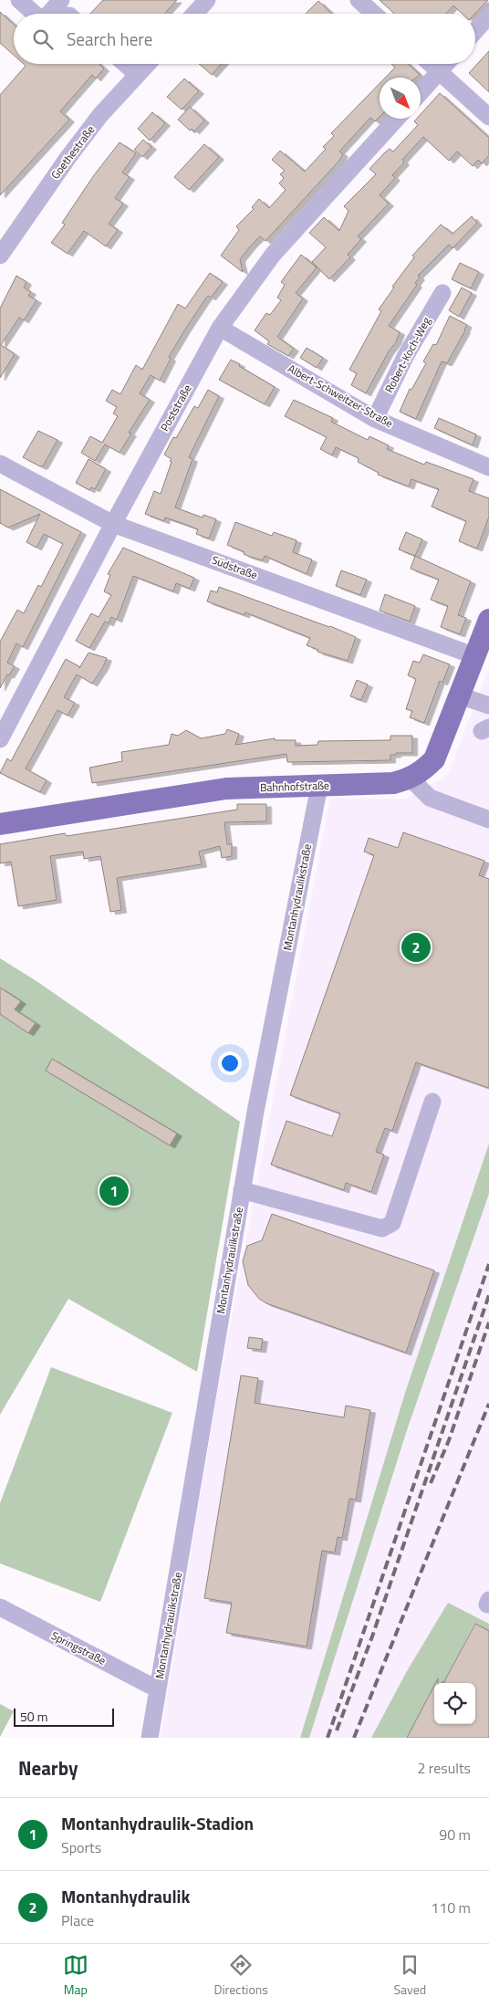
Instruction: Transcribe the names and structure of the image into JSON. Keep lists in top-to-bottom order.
{
  "streets": {
    "main road": ["Bahnhofstraße"],
    "street": [
      "Goethestraße",
      "Robert-Koch-Weg",
      "Albert-Schweitzer-Straße",
      "Poststraße",
      "Südstraße",
      "Montanhydraulikstraße",
      "Springstraße"
    ]
  },
  "crossings": [
    ["Robert-Koch-Weg", "Albert-Schweitzer-Straße"],
    ["Albert-Schweitzer-Straße", "Poststraße"],
    ["Poststraße", "Südstraße"],
    ["Südstraße", "Bahnhofstraße"],
    ["Bahnhofstraße", "Montanhydraulikstraße"],
    ["Montanhydraulikstraße", "Springstraße"]
  ],
  "scale_bar": "50 m",
  "north": "bottom right",
  "page": {
    "search": "Search here",
    "pins": ["2", "1"],
    "scale": "50 m",
    "heading": ["Nearby", "2 results"],
    "list": [
      {
        "mark": "1",
        "name": "Montanhydraulik-Stadion",
        "note": "Sports",
        "value": "90 m"
      },
      {
        "mark": "2",
        "name": "Montanhydraulik",
        "note": "Place",
        "value": "110 m"
      }
    ],
    "nav": ["Map", "Directions", "Saved"]
  }
}
